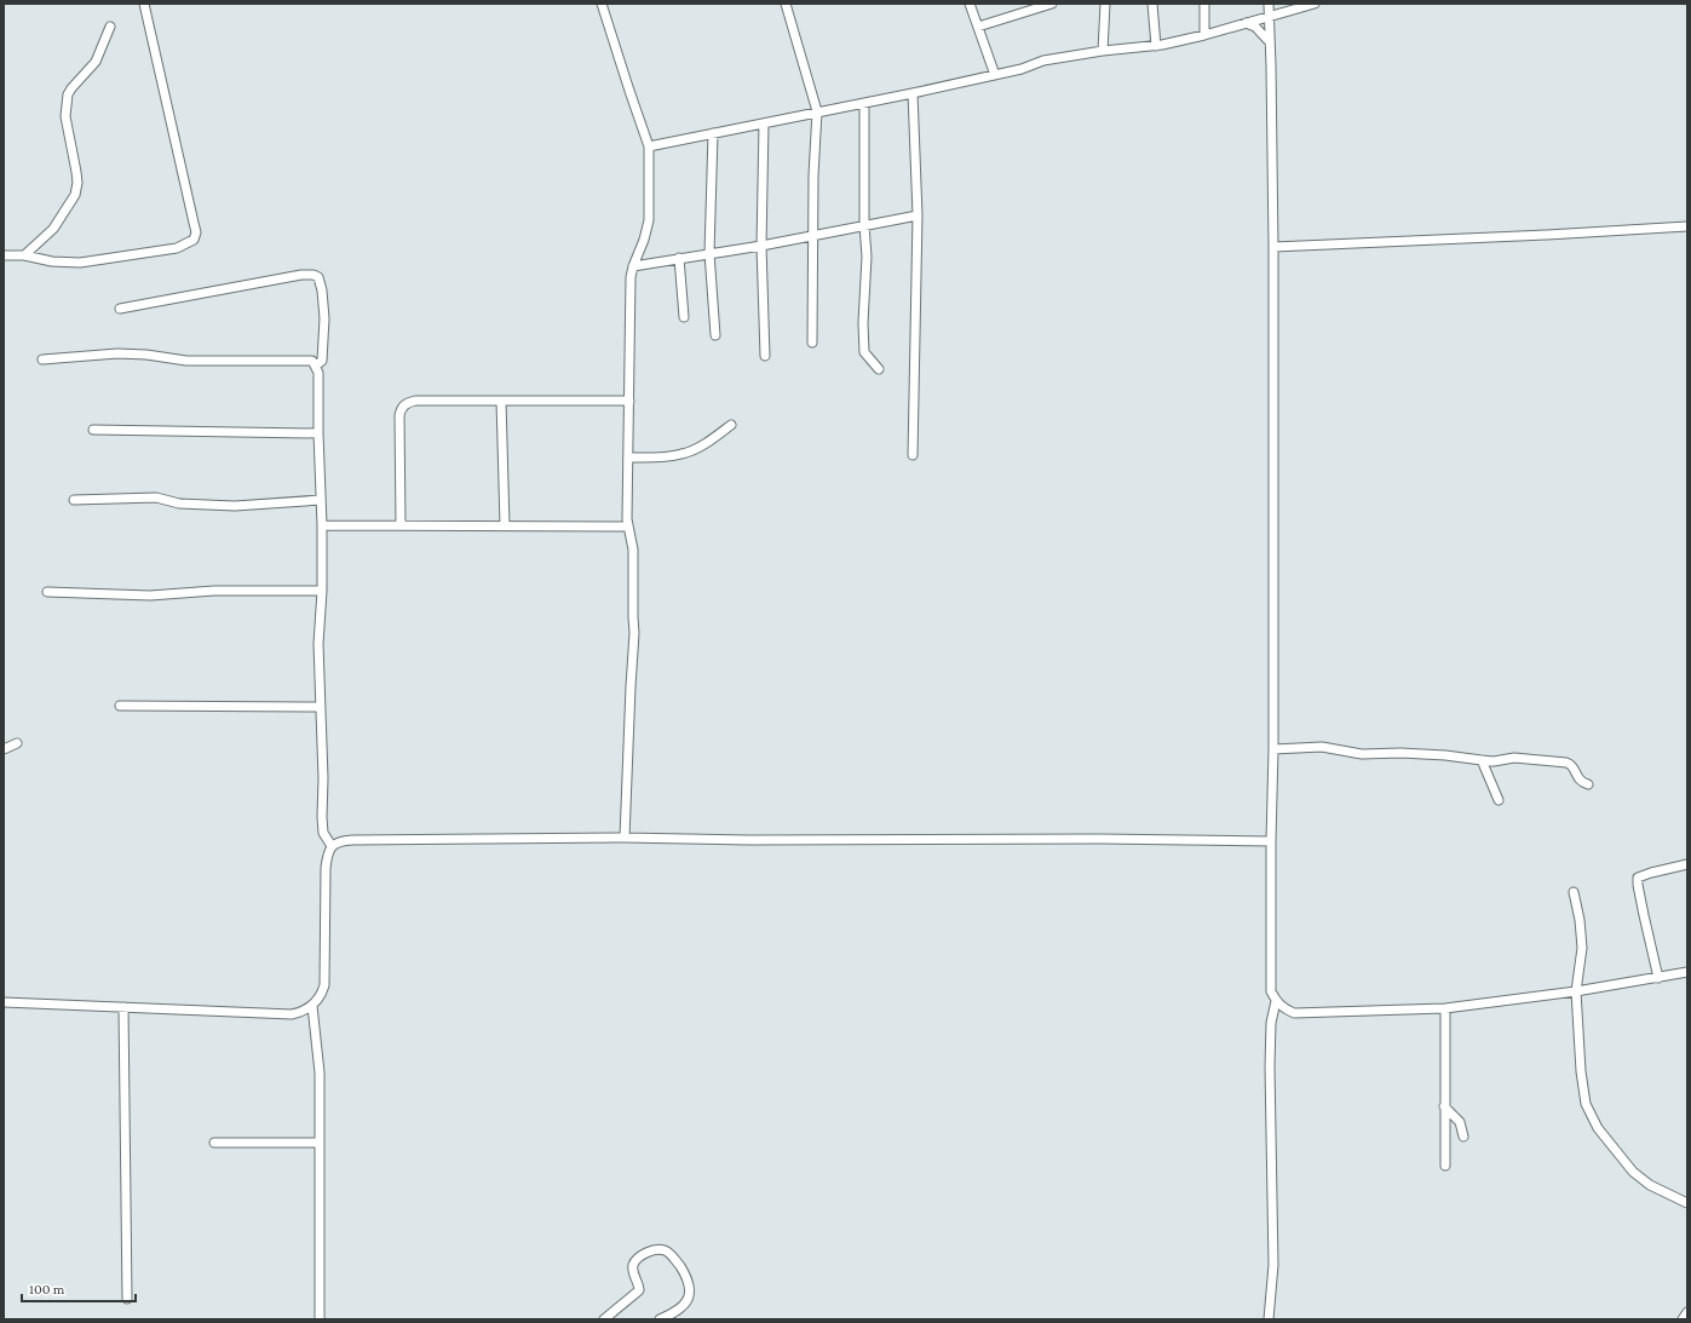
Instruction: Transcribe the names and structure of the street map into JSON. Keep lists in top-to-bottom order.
{
  "scale_bar": "100 m"
}
